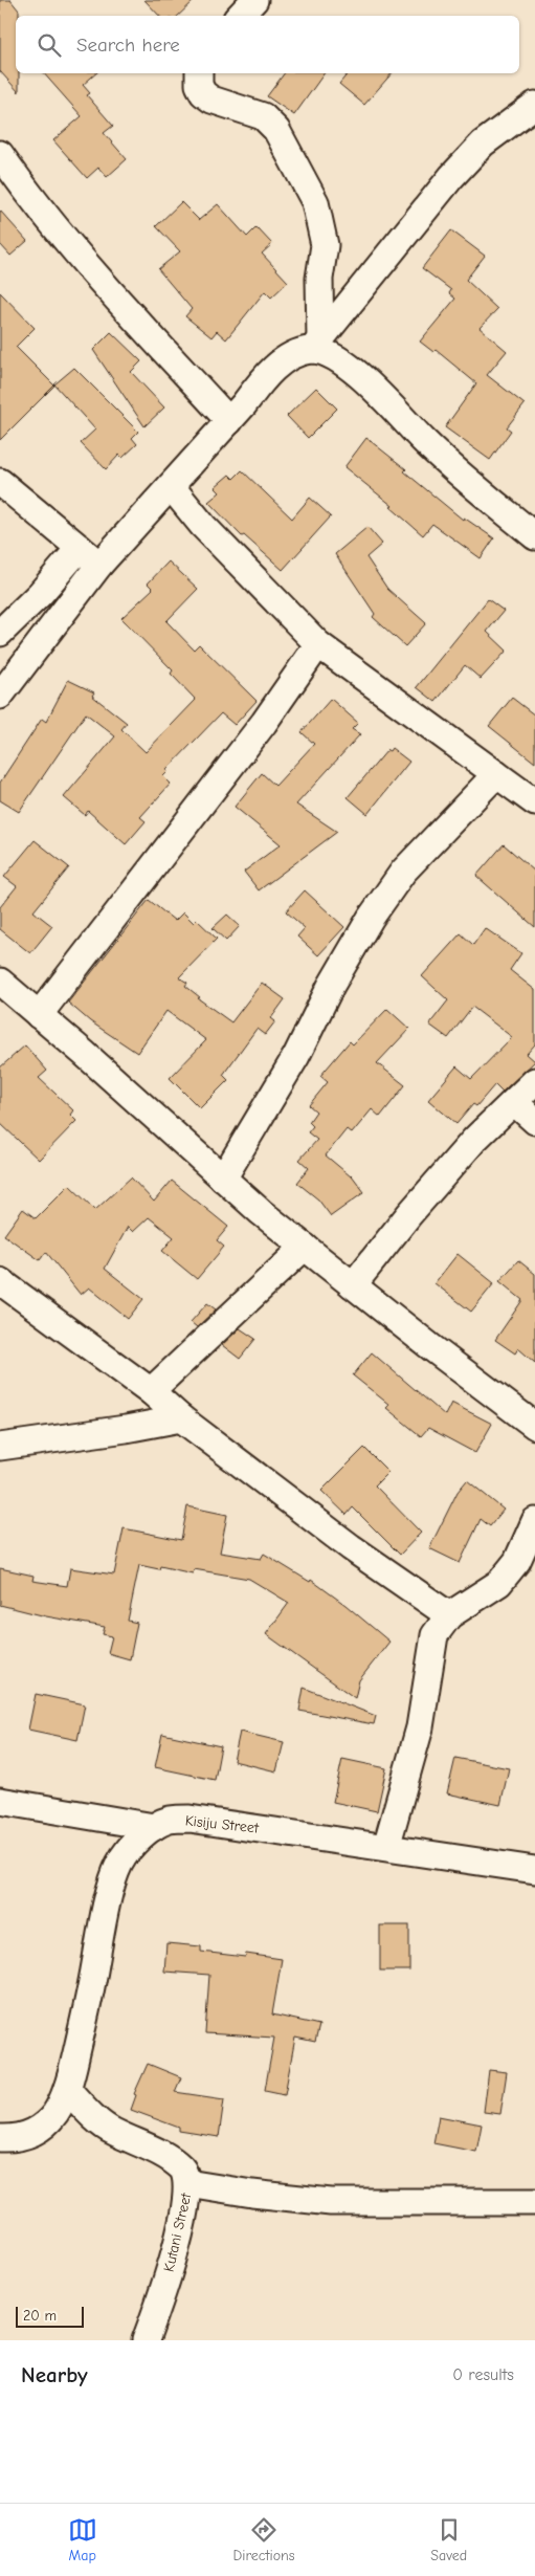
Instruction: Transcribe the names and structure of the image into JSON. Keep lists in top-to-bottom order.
{
  "streets": {
    "street": ["Kisiju Street", "Kutani Street"]
  },
  "crossings": [
    ["Kisiju Street", "Kutani Street"]
  ],
  "scale_bar": "20 m",
  "page": {
    "search": "Search here",
    "scale": "20 m",
    "heading": ["Nearby", "0 results"],
    "nav": ["Map", "Directions", "Saved"]
  }
}
